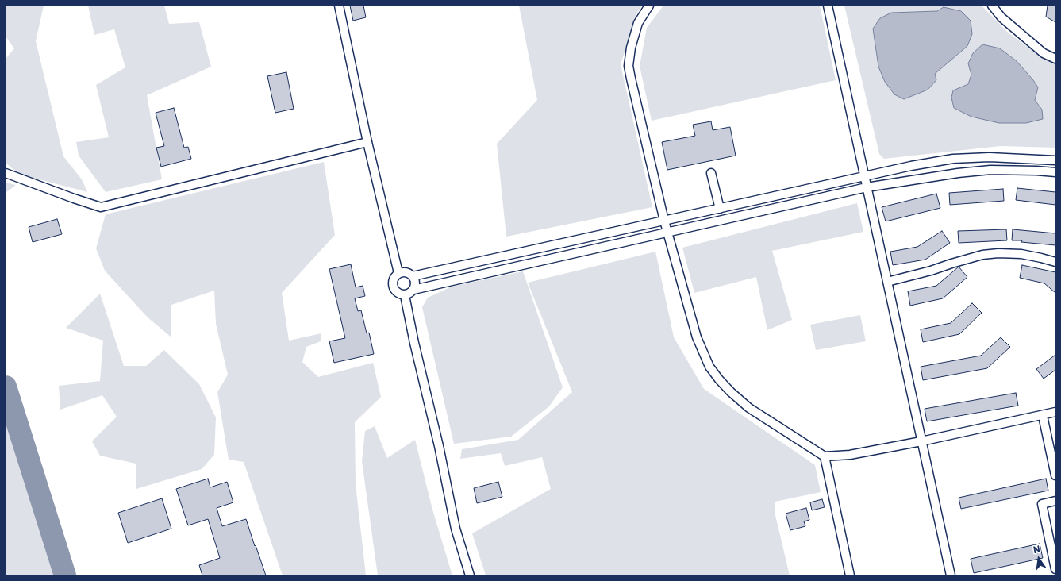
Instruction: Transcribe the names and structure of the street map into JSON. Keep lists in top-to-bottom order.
{
  "north": "top"
}
